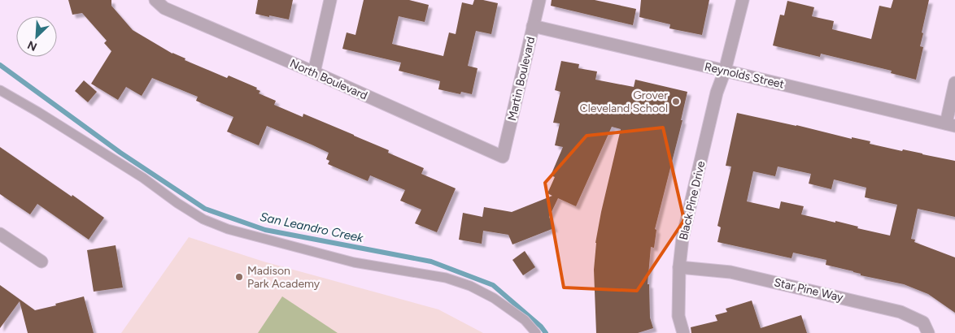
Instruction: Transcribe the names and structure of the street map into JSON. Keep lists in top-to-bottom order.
{
  "streets": {
    "street": [
      "Reynolds Street",
      "Martin Boulevard",
      "North Boulevard",
      "Black Pine Drive",
      "Star Pine Way"
    ]
  },
  "crossings": [
    ["Reynolds Street", "Martin Boulevard"],
    ["Reynolds Street", "Black Pine Drive"],
    ["Martin Boulevard", "North Boulevard"],
    ["Black Pine Drive", "Star Pine Way"]
  ],
  "water": ["San Leandro Creek"],
  "places": ["Grover Cleveland School", "Madison Park Academy"],
  "north": "bottom left"
}
